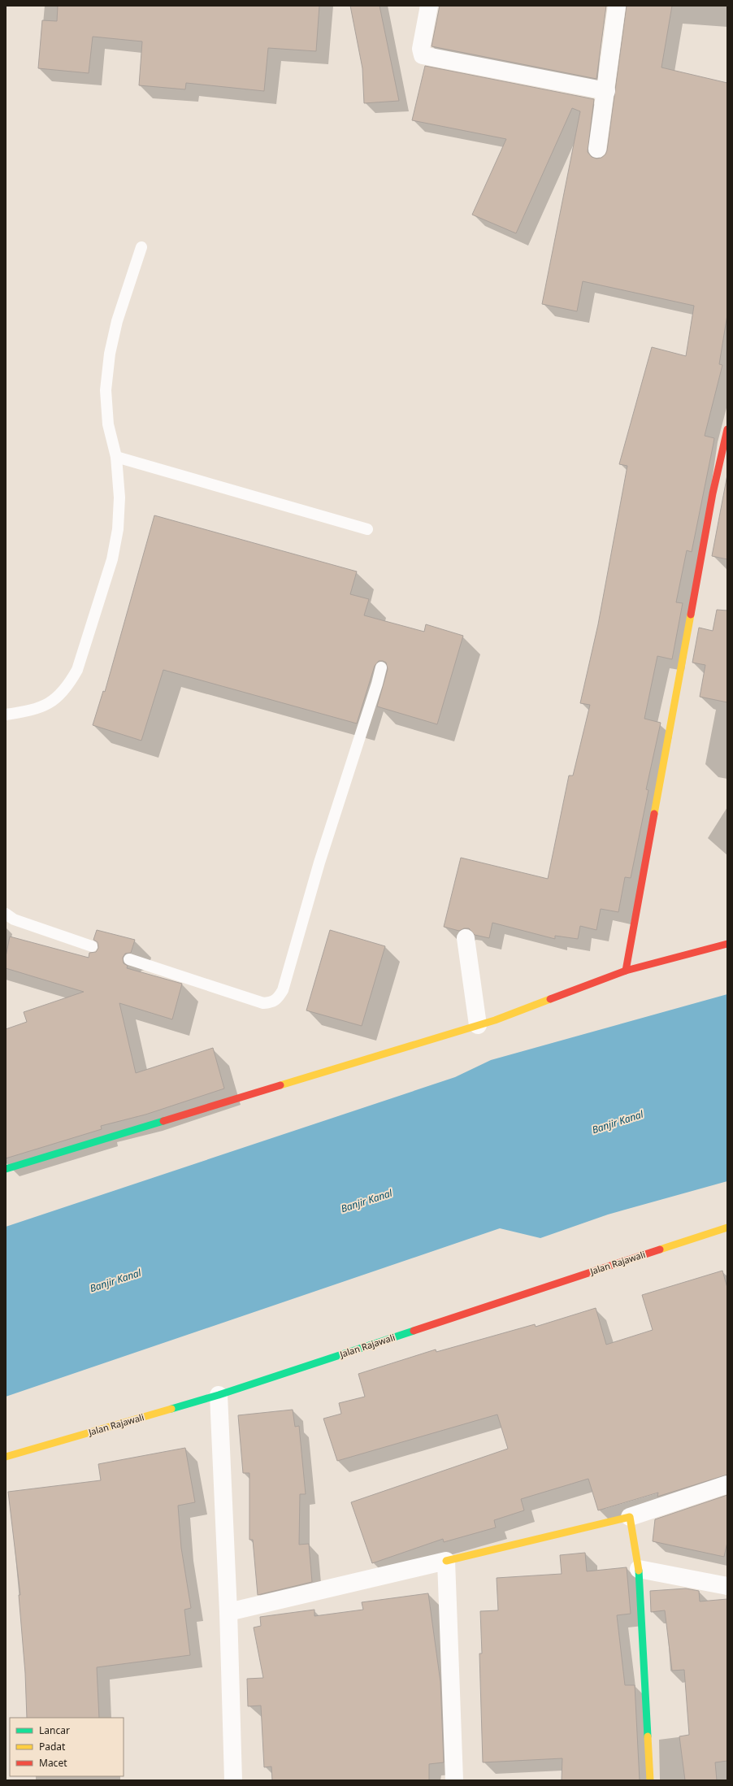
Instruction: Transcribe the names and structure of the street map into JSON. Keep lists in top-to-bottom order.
{
  "streets": {
    "street": ["Jalan Rajawali"]
  },
  "water": ["Banjir Kanal"],
  "legend": ["Lancar", "Padat", "Macet"]
}
